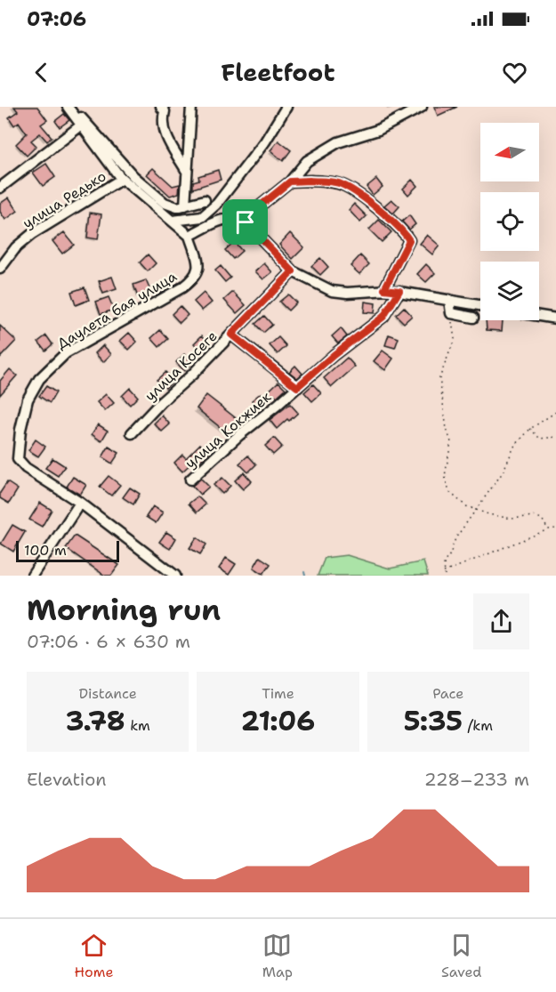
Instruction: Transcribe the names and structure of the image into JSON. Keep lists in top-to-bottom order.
{
  "streets": {
    "street": [
      "улица Редько",
      "Даулета бая улица",
      "улица Косеге",
      "улица Кокжиек"
    ]
  },
  "scale_bar": "100 m",
  "north": "left",
  "page": {
    "status": "07:06",
    "header": "Fleetfoot",
    "scale": "100 m",
    "heading": ["Morning run", "07:06 · 6 × 630 m"],
    "stats": [
      ["Distance", "3.78 km"],
      ["Time", "21:06"],
      ["Pace", "5:35 /km"]
    ],
    "chart": ["Elevation", "228–233 m"],
    "tabs": ["Home", "Map", "Saved"]
  }
}
